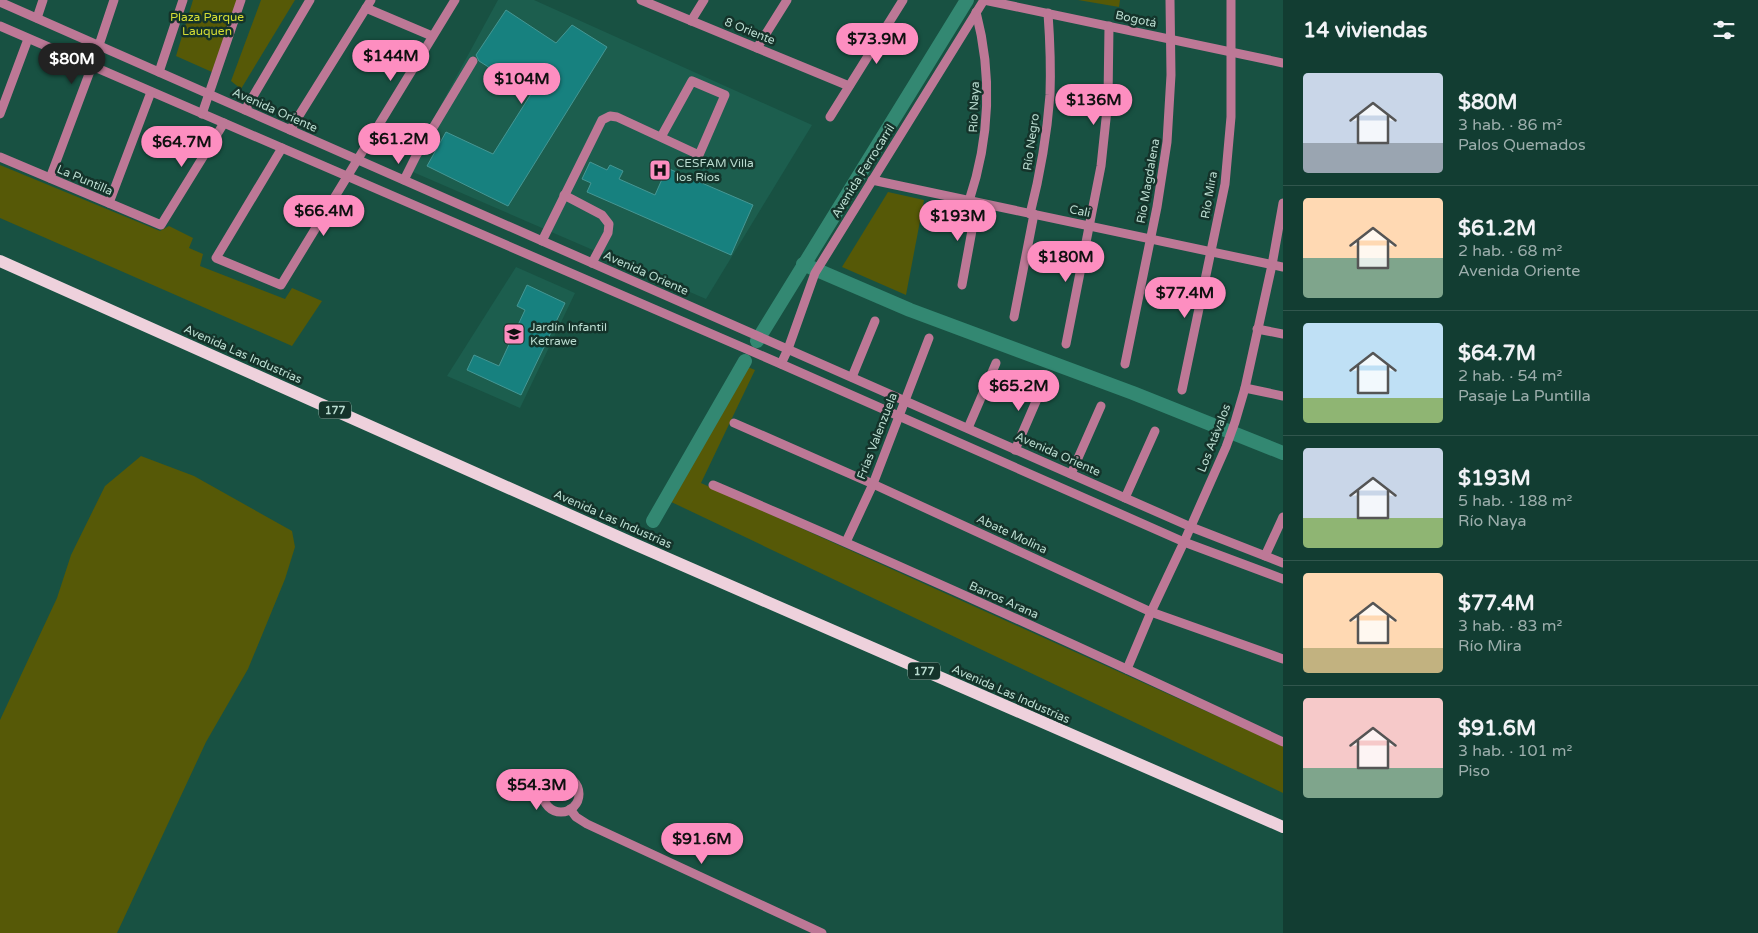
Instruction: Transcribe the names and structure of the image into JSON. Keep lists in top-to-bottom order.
{
  "streets": {
    "main road": ["Avenida Las Industrias", "177"],
    "street": [
      "Bogotá",
      "8 Oriente",
      "Río Naya",
      "Avenida Oriente",
      "Río Negro",
      "Avenida Ferrocarril",
      "La Puntilla",
      "Río Magdalena",
      "Río Mira",
      "Cali",
      "Frías Valenzuela",
      "Los Atávalos",
      "Abate Molina",
      "Barros Arana"
    ]
  },
  "crossings": [
    ["Bogotá", "Río Negro"],
    ["Bogotá", "Avenida Ferrocarril"],
    ["Bogotá", "Río Magdalena"],
    ["Bogotá", "Río Mira"],
    ["Río Naya", "Avenida Ferrocarril"],
    ["Río Naya", "Cali"],
    ["Avenida Oriente", "Avenida Ferrocarril"],
    ["Avenida Oriente", "Frías Valenzuela"],
    ["Avenida Oriente", "Los Atávalos"],
    ["Río Negro", "Cali"],
    ["Avenida Ferrocarril", "Cali"],
    ["Río Magdalena", "Cali"],
    ["Río Mira", "Cali"],
    ["Cali", "Los Atávalos"],
    ["Frías Valenzuela", "Abate Molina"],
    ["Frías Valenzuela", "Barros Arana"],
    ["Los Atávalos", "Abate Molina"],
    ["Los Atávalos", "Barros Arana"]
  ],
  "parks": ["Plaza Parque Lauquen"],
  "places": {
    "hospital": ["CESFAM Villa los Ríos"],
    "school or university": ["Jardín Infantil Ketrawe"]
  },
  "page": {
    "heading": "14 viviendas",
    "price": [
      "$73.9M",
      "$144M",
      "$80M",
      "$104M",
      "$136M",
      "$61.2M",
      "$64.7M",
      "$66.4M",
      "$193M",
      "$180M",
      "$77.4M",
      "$65.2M",
      "$54.3M",
      "$91.6M"
    ],
    "list": [
      {
        "name": "$80M",
        "note": "3 hab. · 86 m² · Palos Quemados"
      },
      {
        "name": "$61.2M",
        "note": "2 hab. · 68 m² · Avenida Oriente"
      },
      {
        "name": "$64.7M",
        "note": "2 hab. · 54 m² · Pasaje La Puntilla"
      },
      {
        "name": "$193M",
        "note": "5 hab. · 188 m² · Río Naya"
      },
      {
        "name": "$77.4M",
        "note": "3 hab. · 83 m² · Río Mira"
      },
      {
        "name": "$91.6M",
        "note": "3 hab. · 101 m² · Piso"
      }
    ]
  }
}
